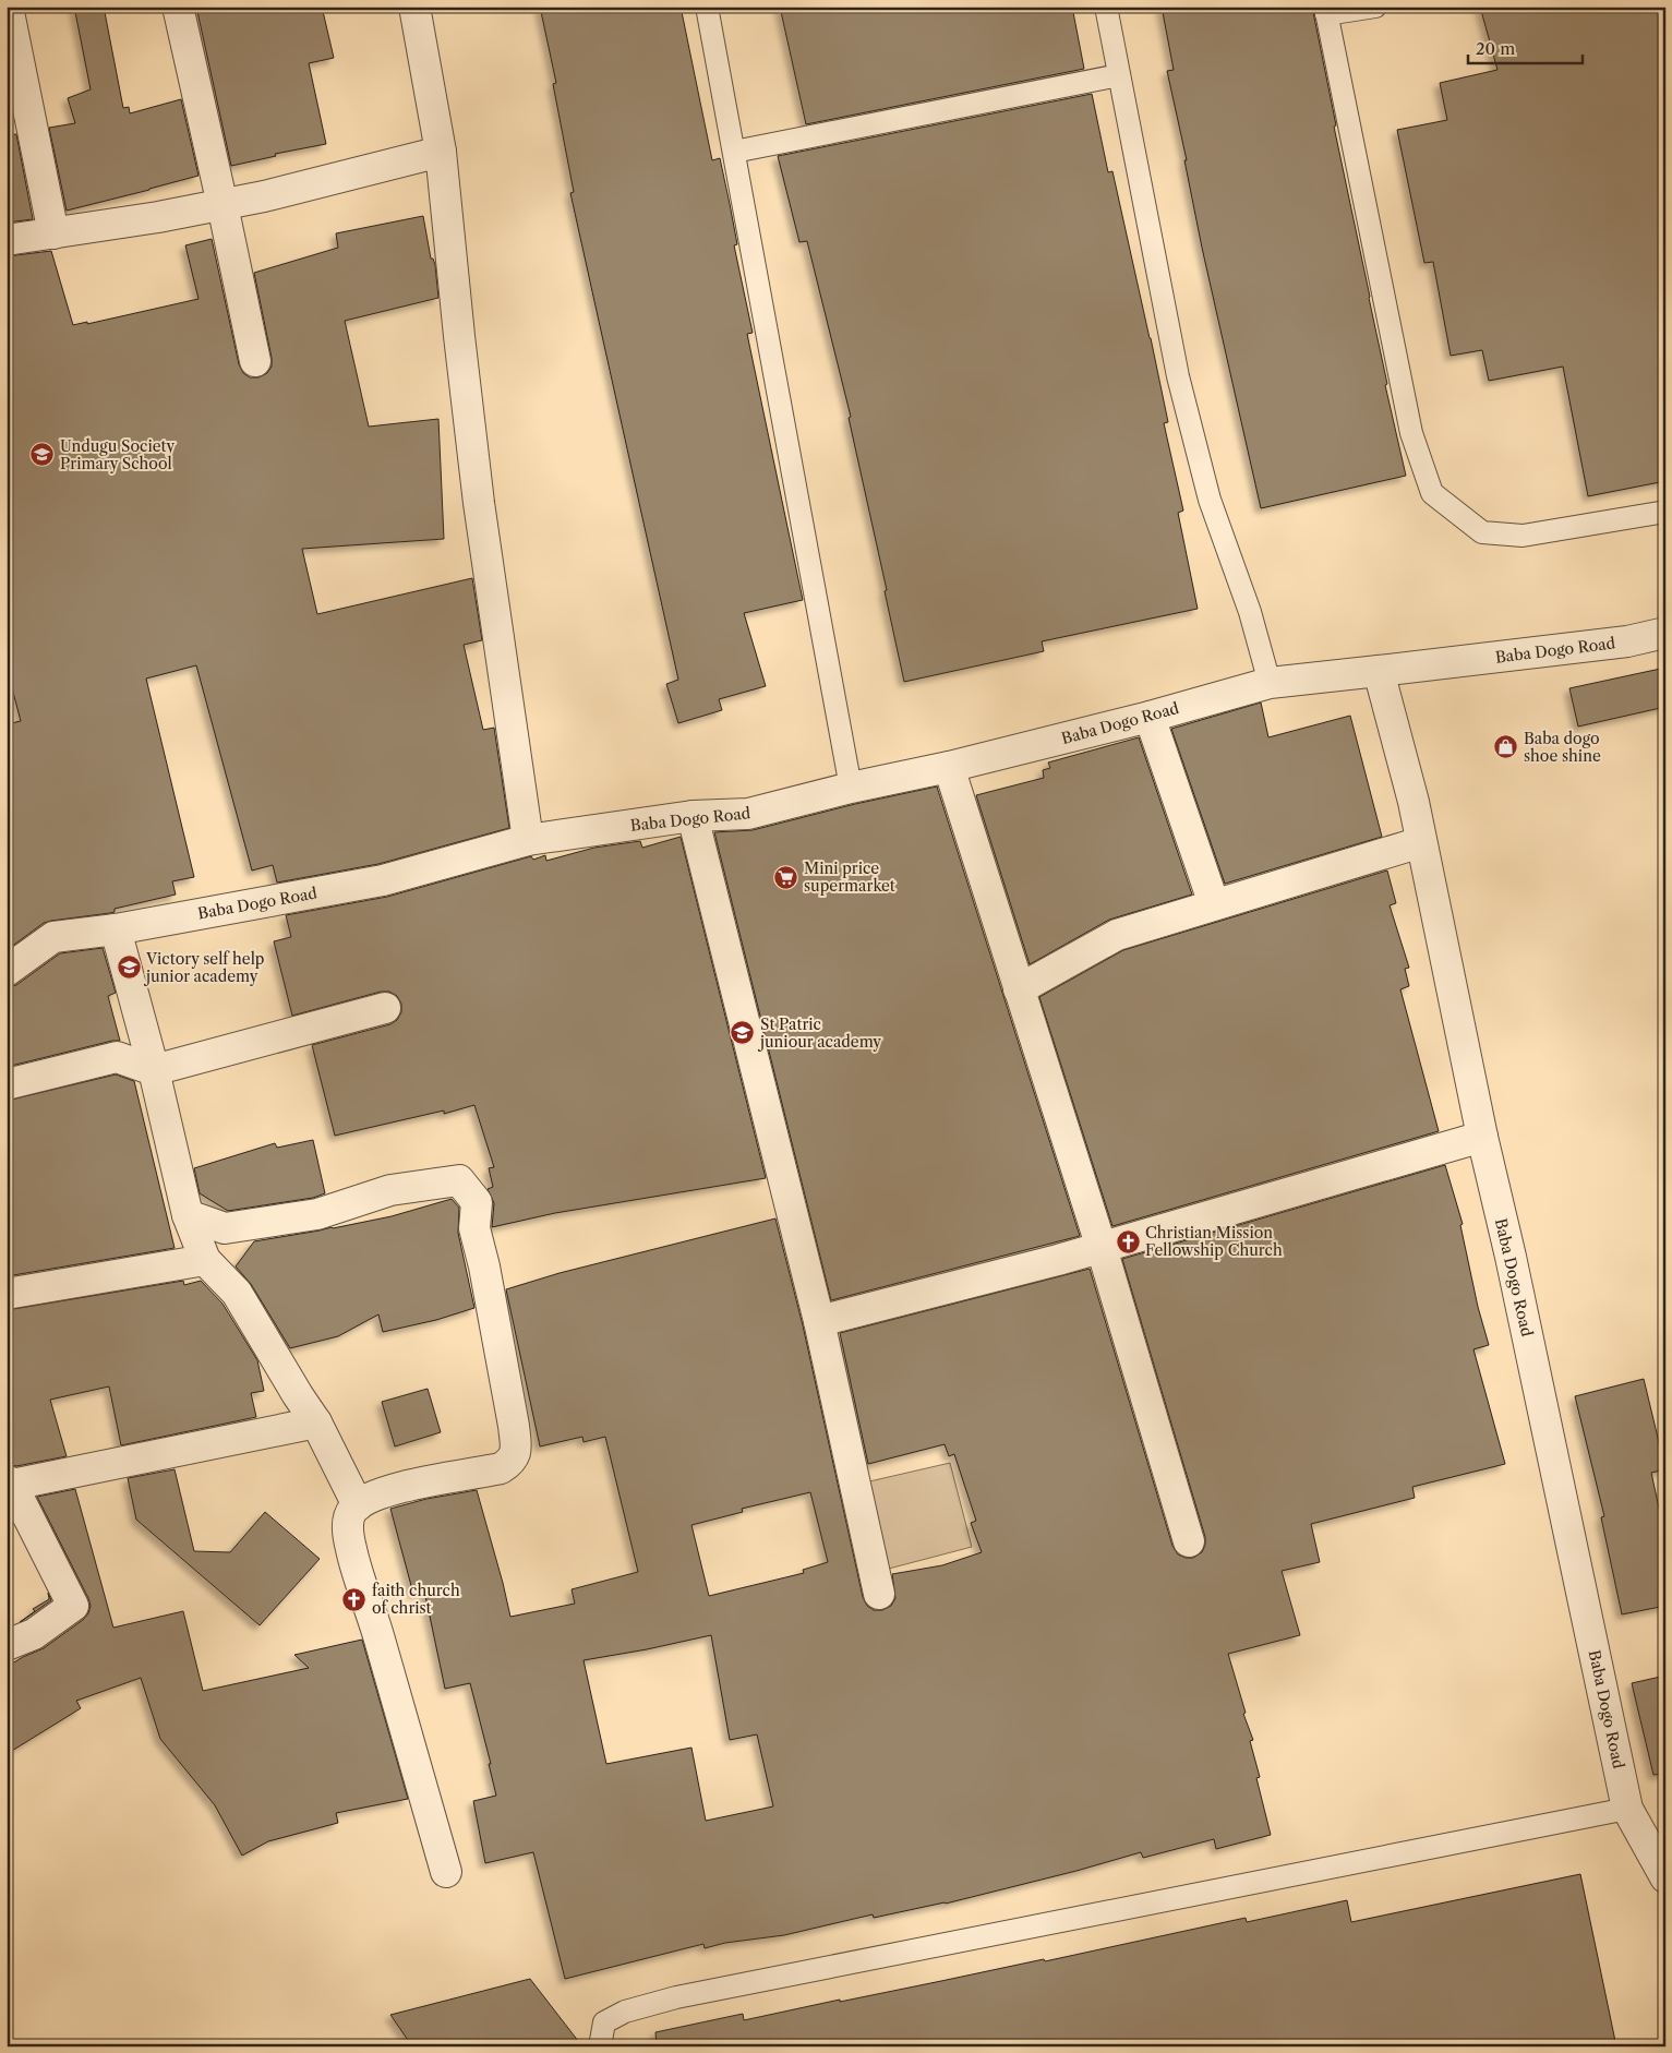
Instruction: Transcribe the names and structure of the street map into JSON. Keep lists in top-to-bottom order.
{
  "streets": {
    "street": ["Baba Dogo Road"]
  },
  "places": {
    "school or university": ["Undugu Society Primary School", "Victory self help junior academy", "St Patric juniour academy"],
    "shop": ["Baba dogo shoe shine"],
    "supermarket": ["Mini price supermarket"],
    "church": ["Christian Mission Fellowship Church", "faith church of christ"]
  },
  "scale_bar": "20 m"
}
